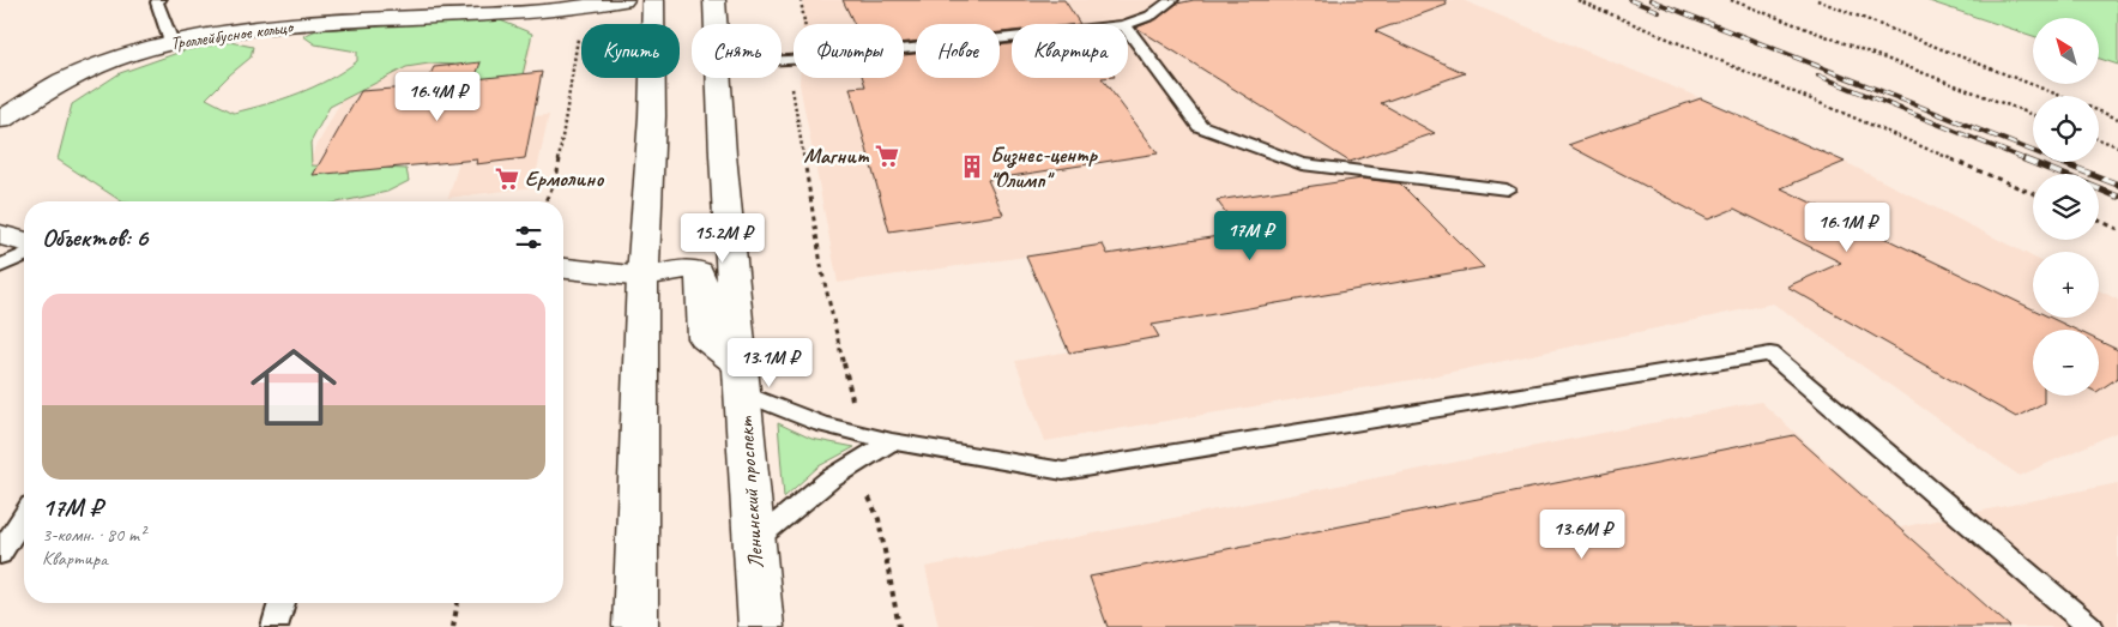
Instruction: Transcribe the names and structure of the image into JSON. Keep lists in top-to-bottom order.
{
  "streets": {
    "main road": ["Троллейбусное кольцо", "Ленинский проспект"]
  },
  "places": {
    "supermarket": ["Магнит", "Ермолино"],
    "building": ["Бизнес-центр \"Олимп\""]
  },
  "north": "top left",
  "page": {
    "map_buttons": ["+", "−"],
    "chip": [
      "Купить",
      "Снять",
      "Фильтры",
      "Новое",
      "Квартира"
    ],
    "price": [
      "16.4M ₽",
      "16.1M ₽",
      "17M ₽",
      "15.2M ₽",
      "13.1M ₽",
      "13.6M ₽"
    ],
    "heading": "Объектов: 6",
    "list": [
      {
        "name": "17M ₽",
        "note": "3-комн. · 80 m² · Квартира"
      }
    ]
  }
}
